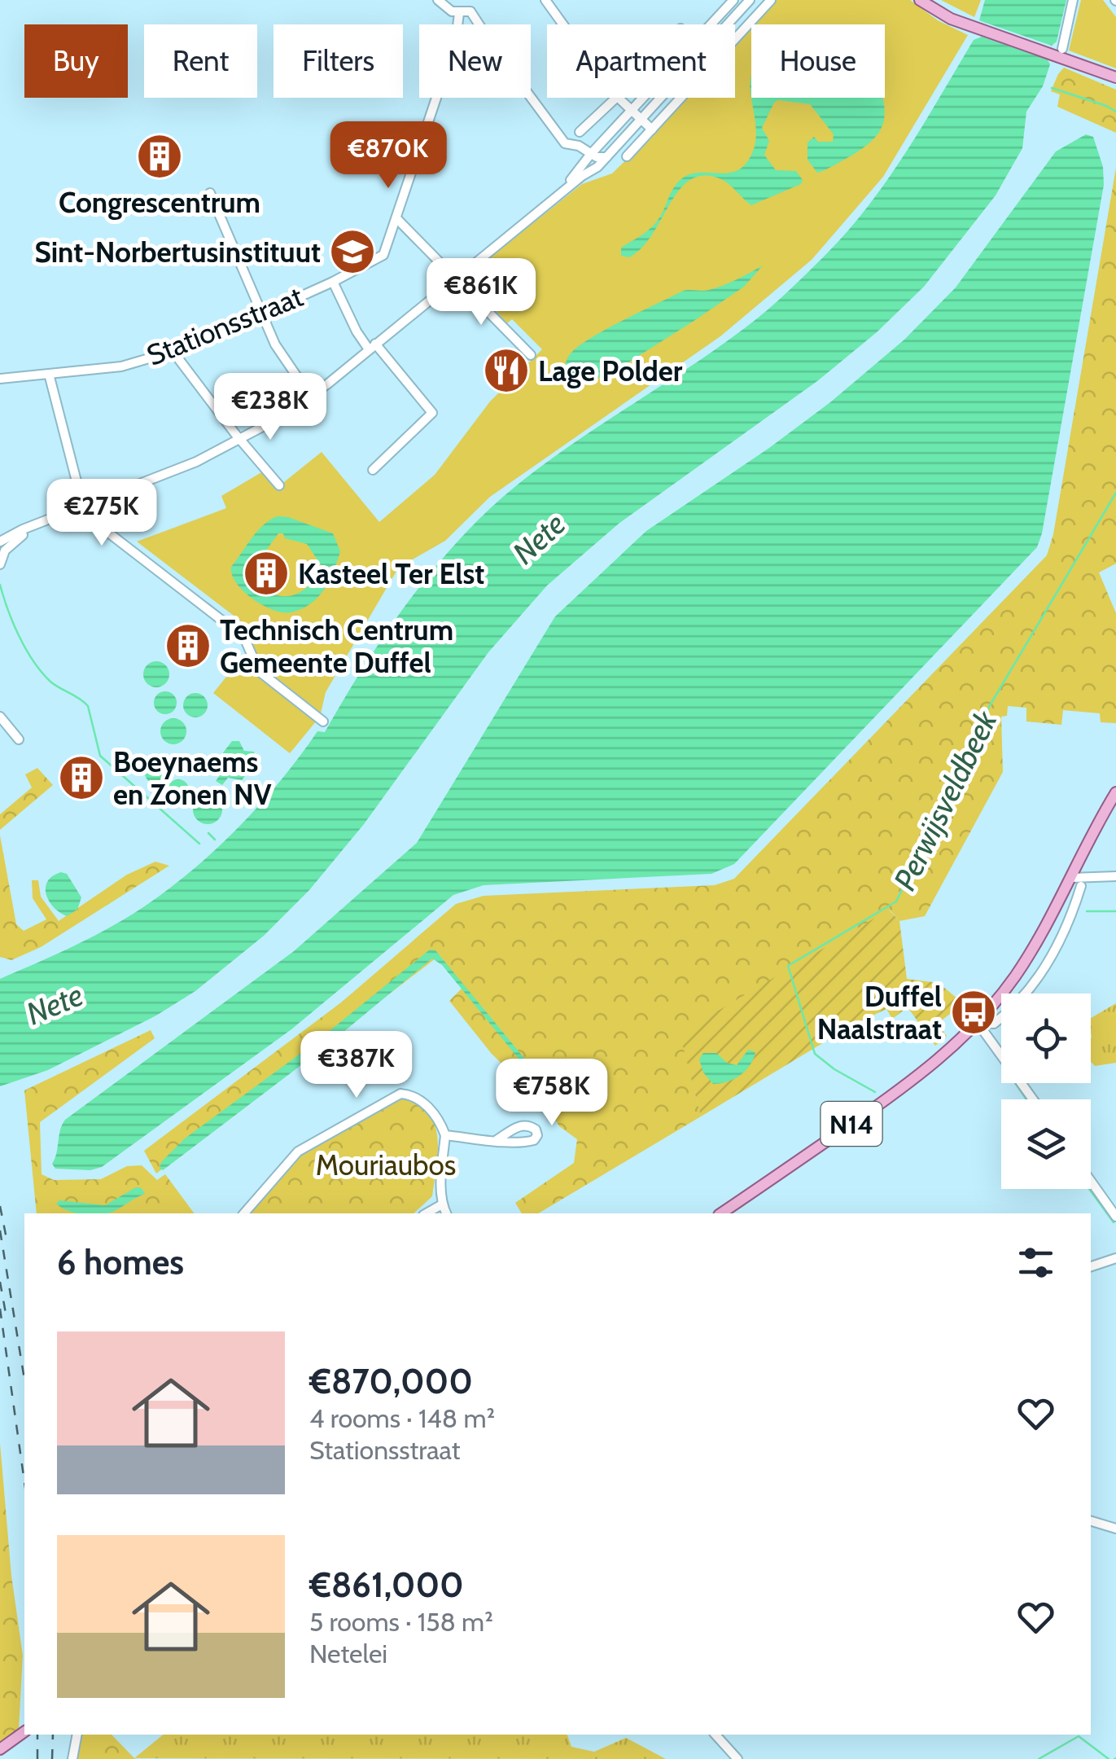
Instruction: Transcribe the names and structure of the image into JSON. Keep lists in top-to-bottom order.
{
  "streets": {
    "main road": ["N14"],
    "street": ["Stationsstraat"]
  },
  "water": ["Nete", "Perwijsveldbeek"],
  "parks": ["Mouriaubos"],
  "places": {
    "building": [
      "Congrescentrum",
      "Kasteel Ter Elst",
      "Technisch Centrum Gemeente Duffel",
      "Boeynaems en Zonen NV"
    ],
    "school or university": ["Sint-Norbertusinstituut"],
    "restaurant": ["Lage Polder"],
    "bus stop": ["Duffel Naalstraat"]
  },
  "page": {
    "chip": [
      "Buy",
      "Rent",
      "Filters",
      "New",
      "Apartment",
      "House"
    ],
    "price": [
      "€870K",
      "€861K",
      "€238K",
      "€275K",
      "€387K",
      "€758K"
    ],
    "heading": "6 homes",
    "list": [
      {
        "name": "€870,000",
        "note": "4 rooms · 148 m² · Stationsstraat"
      },
      {
        "name": "€861,000",
        "note": "5 rooms · 158 m² · Netelei"
      }
    ]
  }
}
